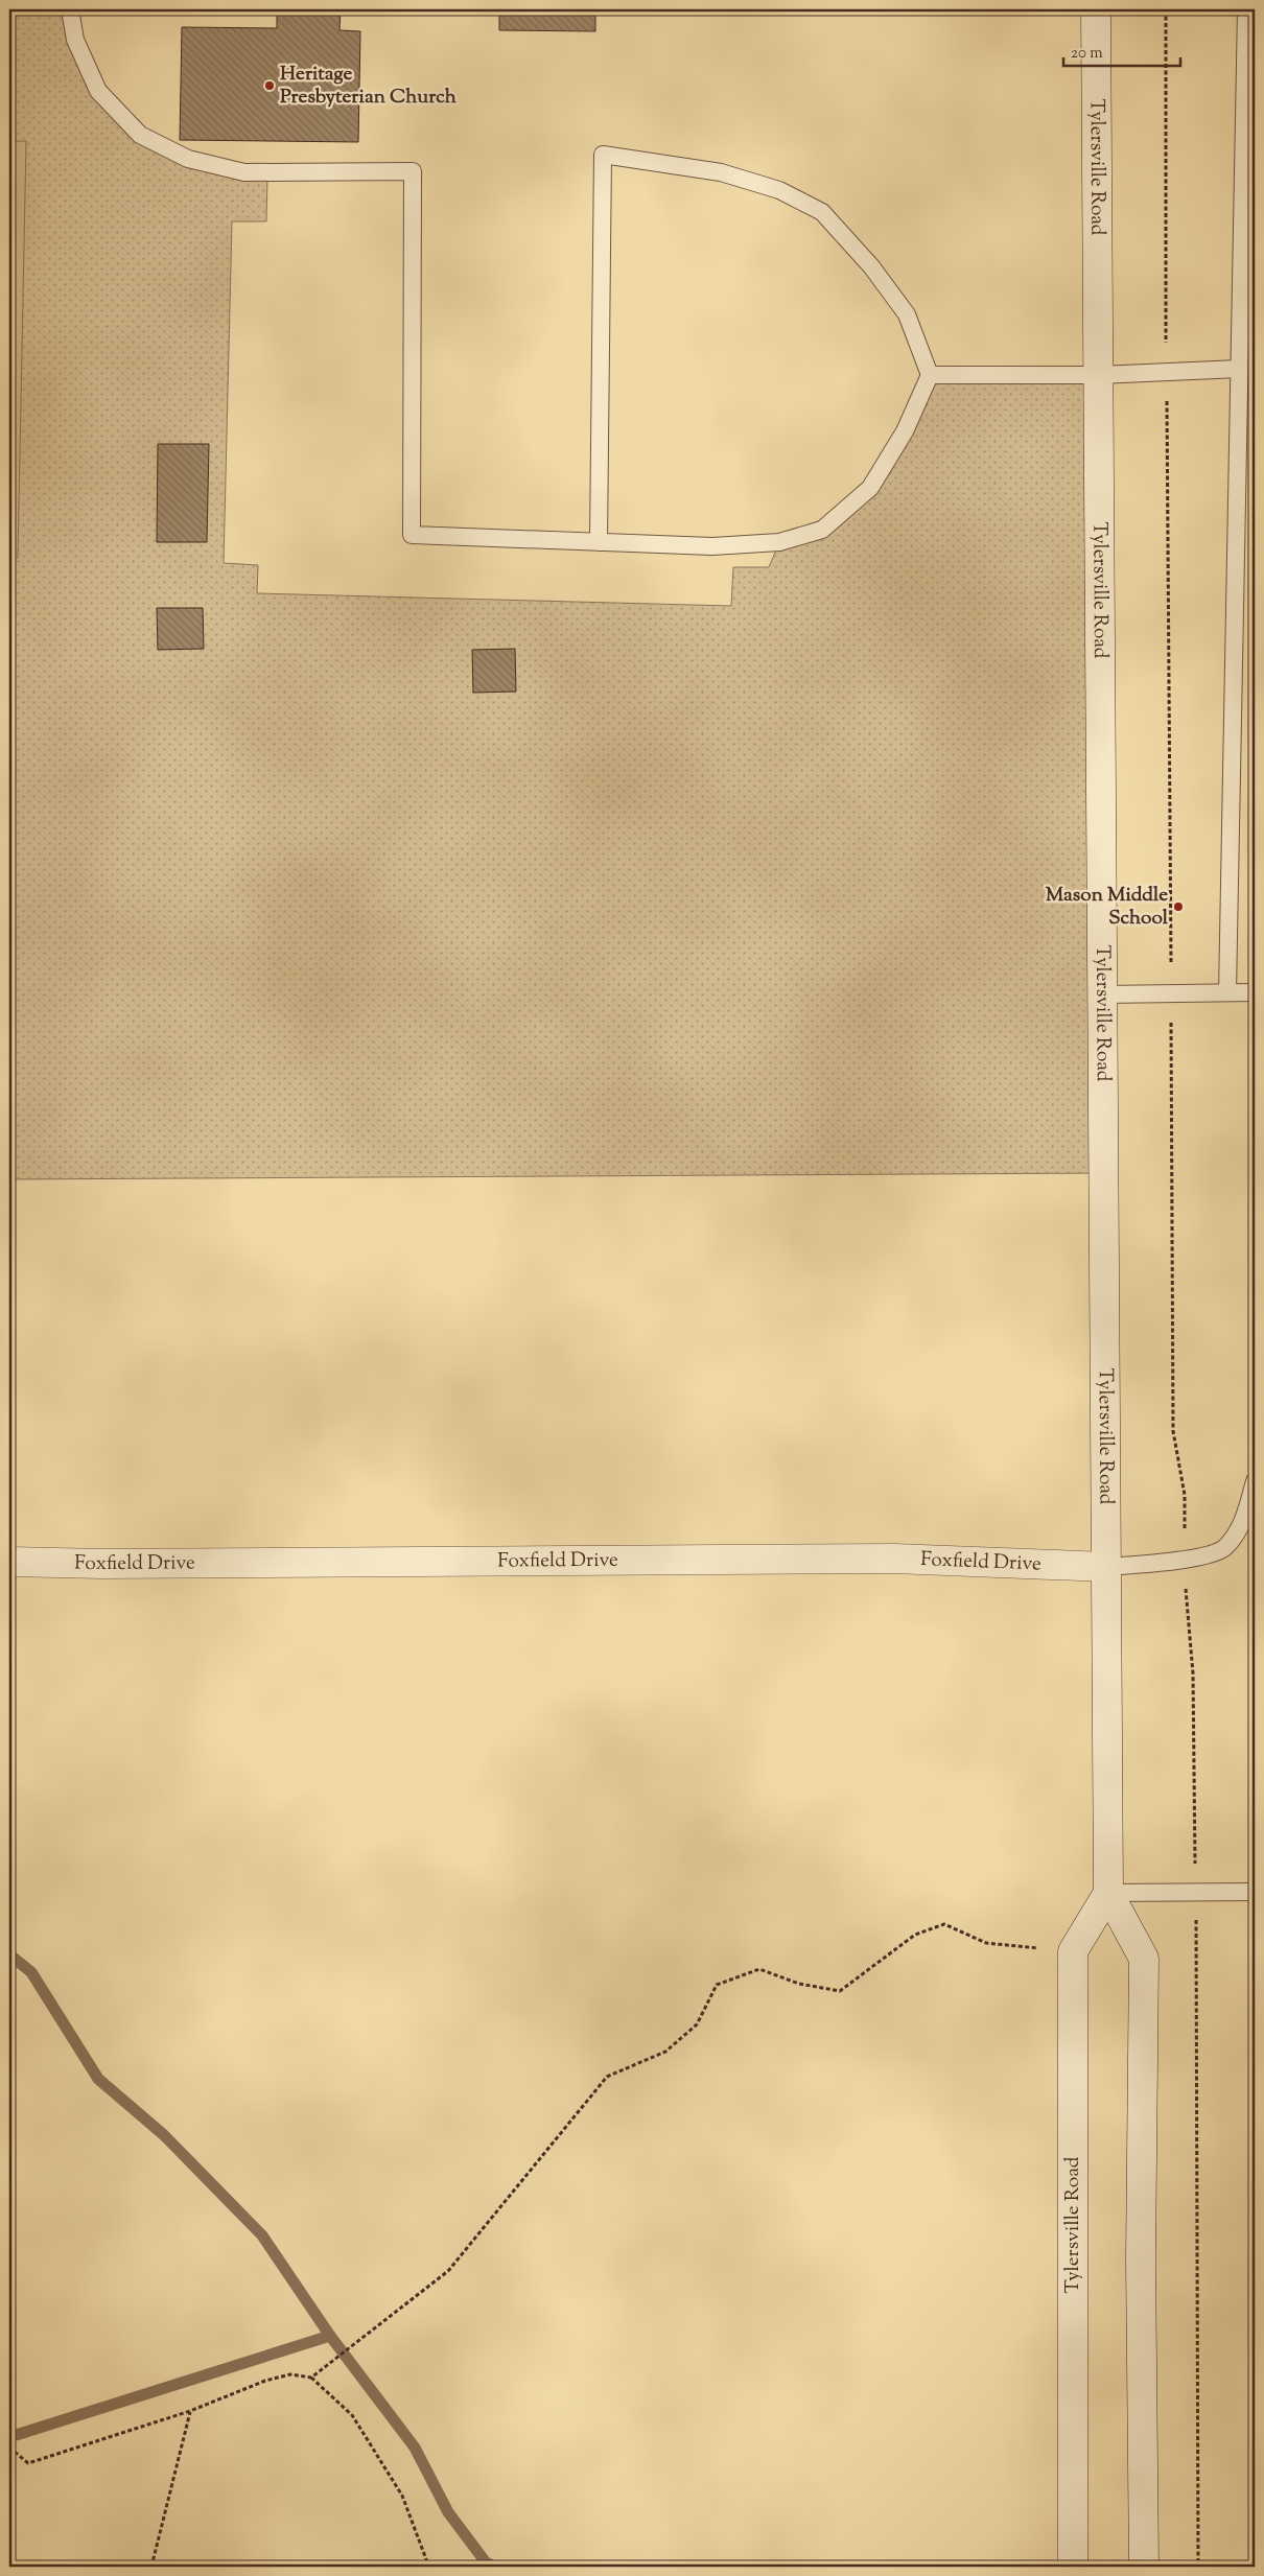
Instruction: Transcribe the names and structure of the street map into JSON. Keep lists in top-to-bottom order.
{
  "streets": {
    "main road": ["Tylersville Road", "Foxfield Drive"]
  },
  "crossings": [
    ["Tylersville Road", "Foxfield Drive"]
  ],
  "places": ["Heritage Presbyterian Church", "Mason Middle School"],
  "scale_bar": "20 m"
}
